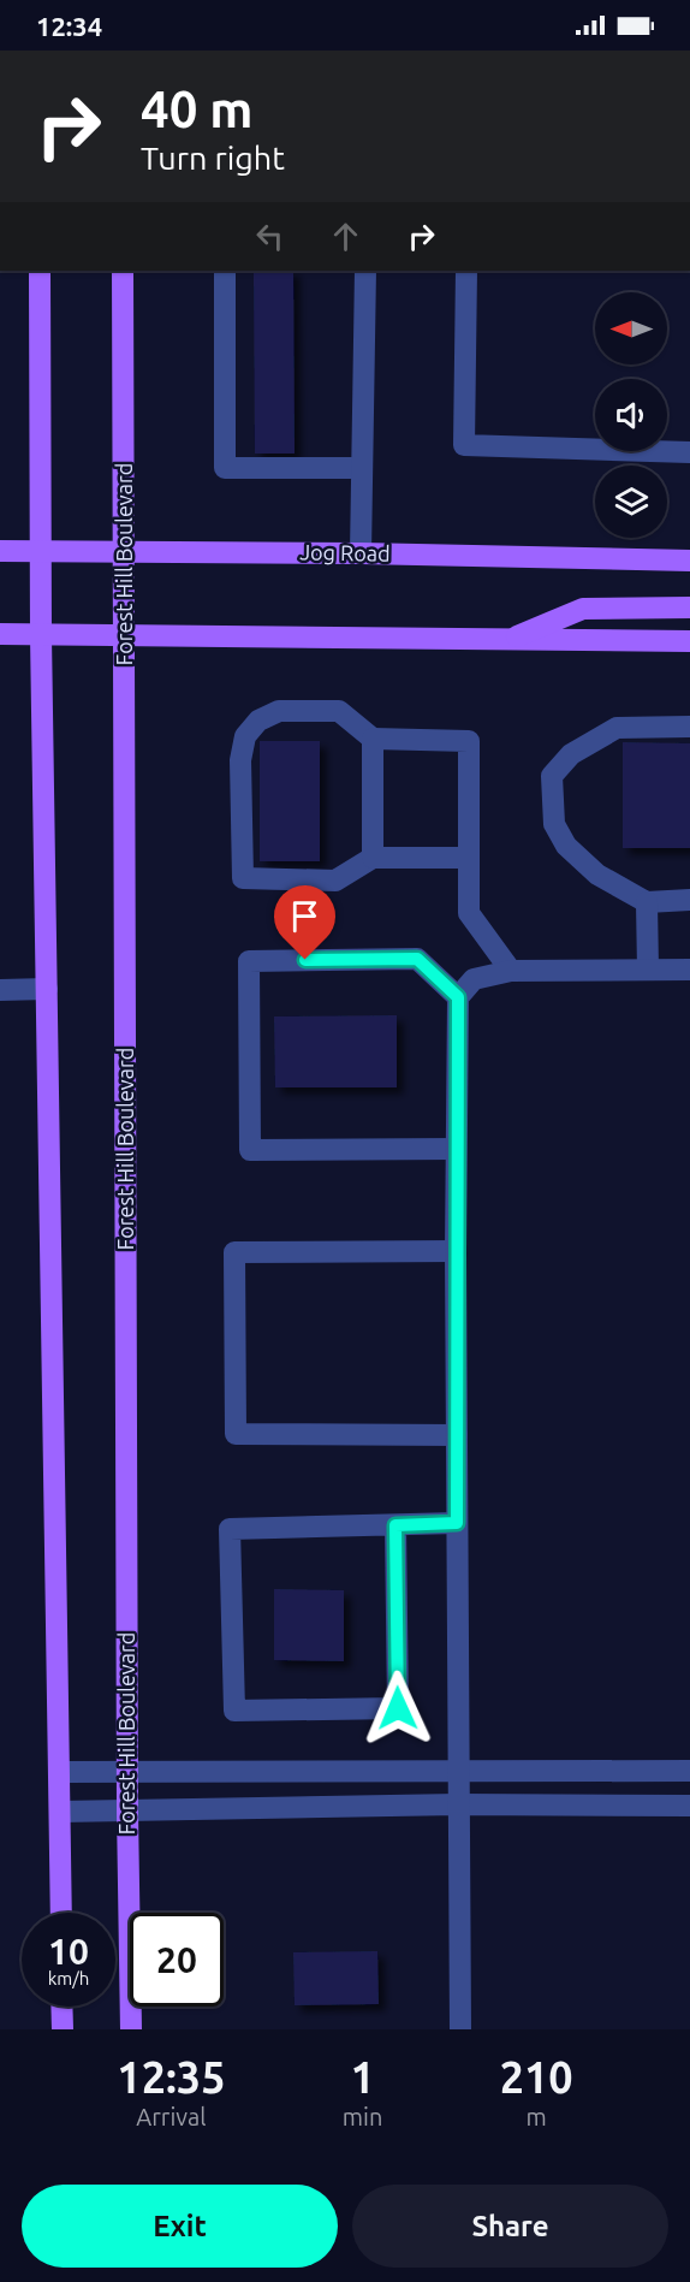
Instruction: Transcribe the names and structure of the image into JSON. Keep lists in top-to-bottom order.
{
  "streets": {
    "main road": ["Jog Road", "Forest Hill Boulevard"]
  },
  "crossings": [
    ["Jog Road", "Forest Hill Boulevard"]
  ],
  "north": "left",
  "page": {
    "status": "12:34",
    "turn": ["40 m", "Turn right"],
    "speed": "10 km/h",
    "limit": "20",
    "eta": [
      "12:35",
      "Arrival",
      "1",
      "min",
      "210",
      "m"
    ],
    "buttons": ["Exit", "Share"]
  }
}
